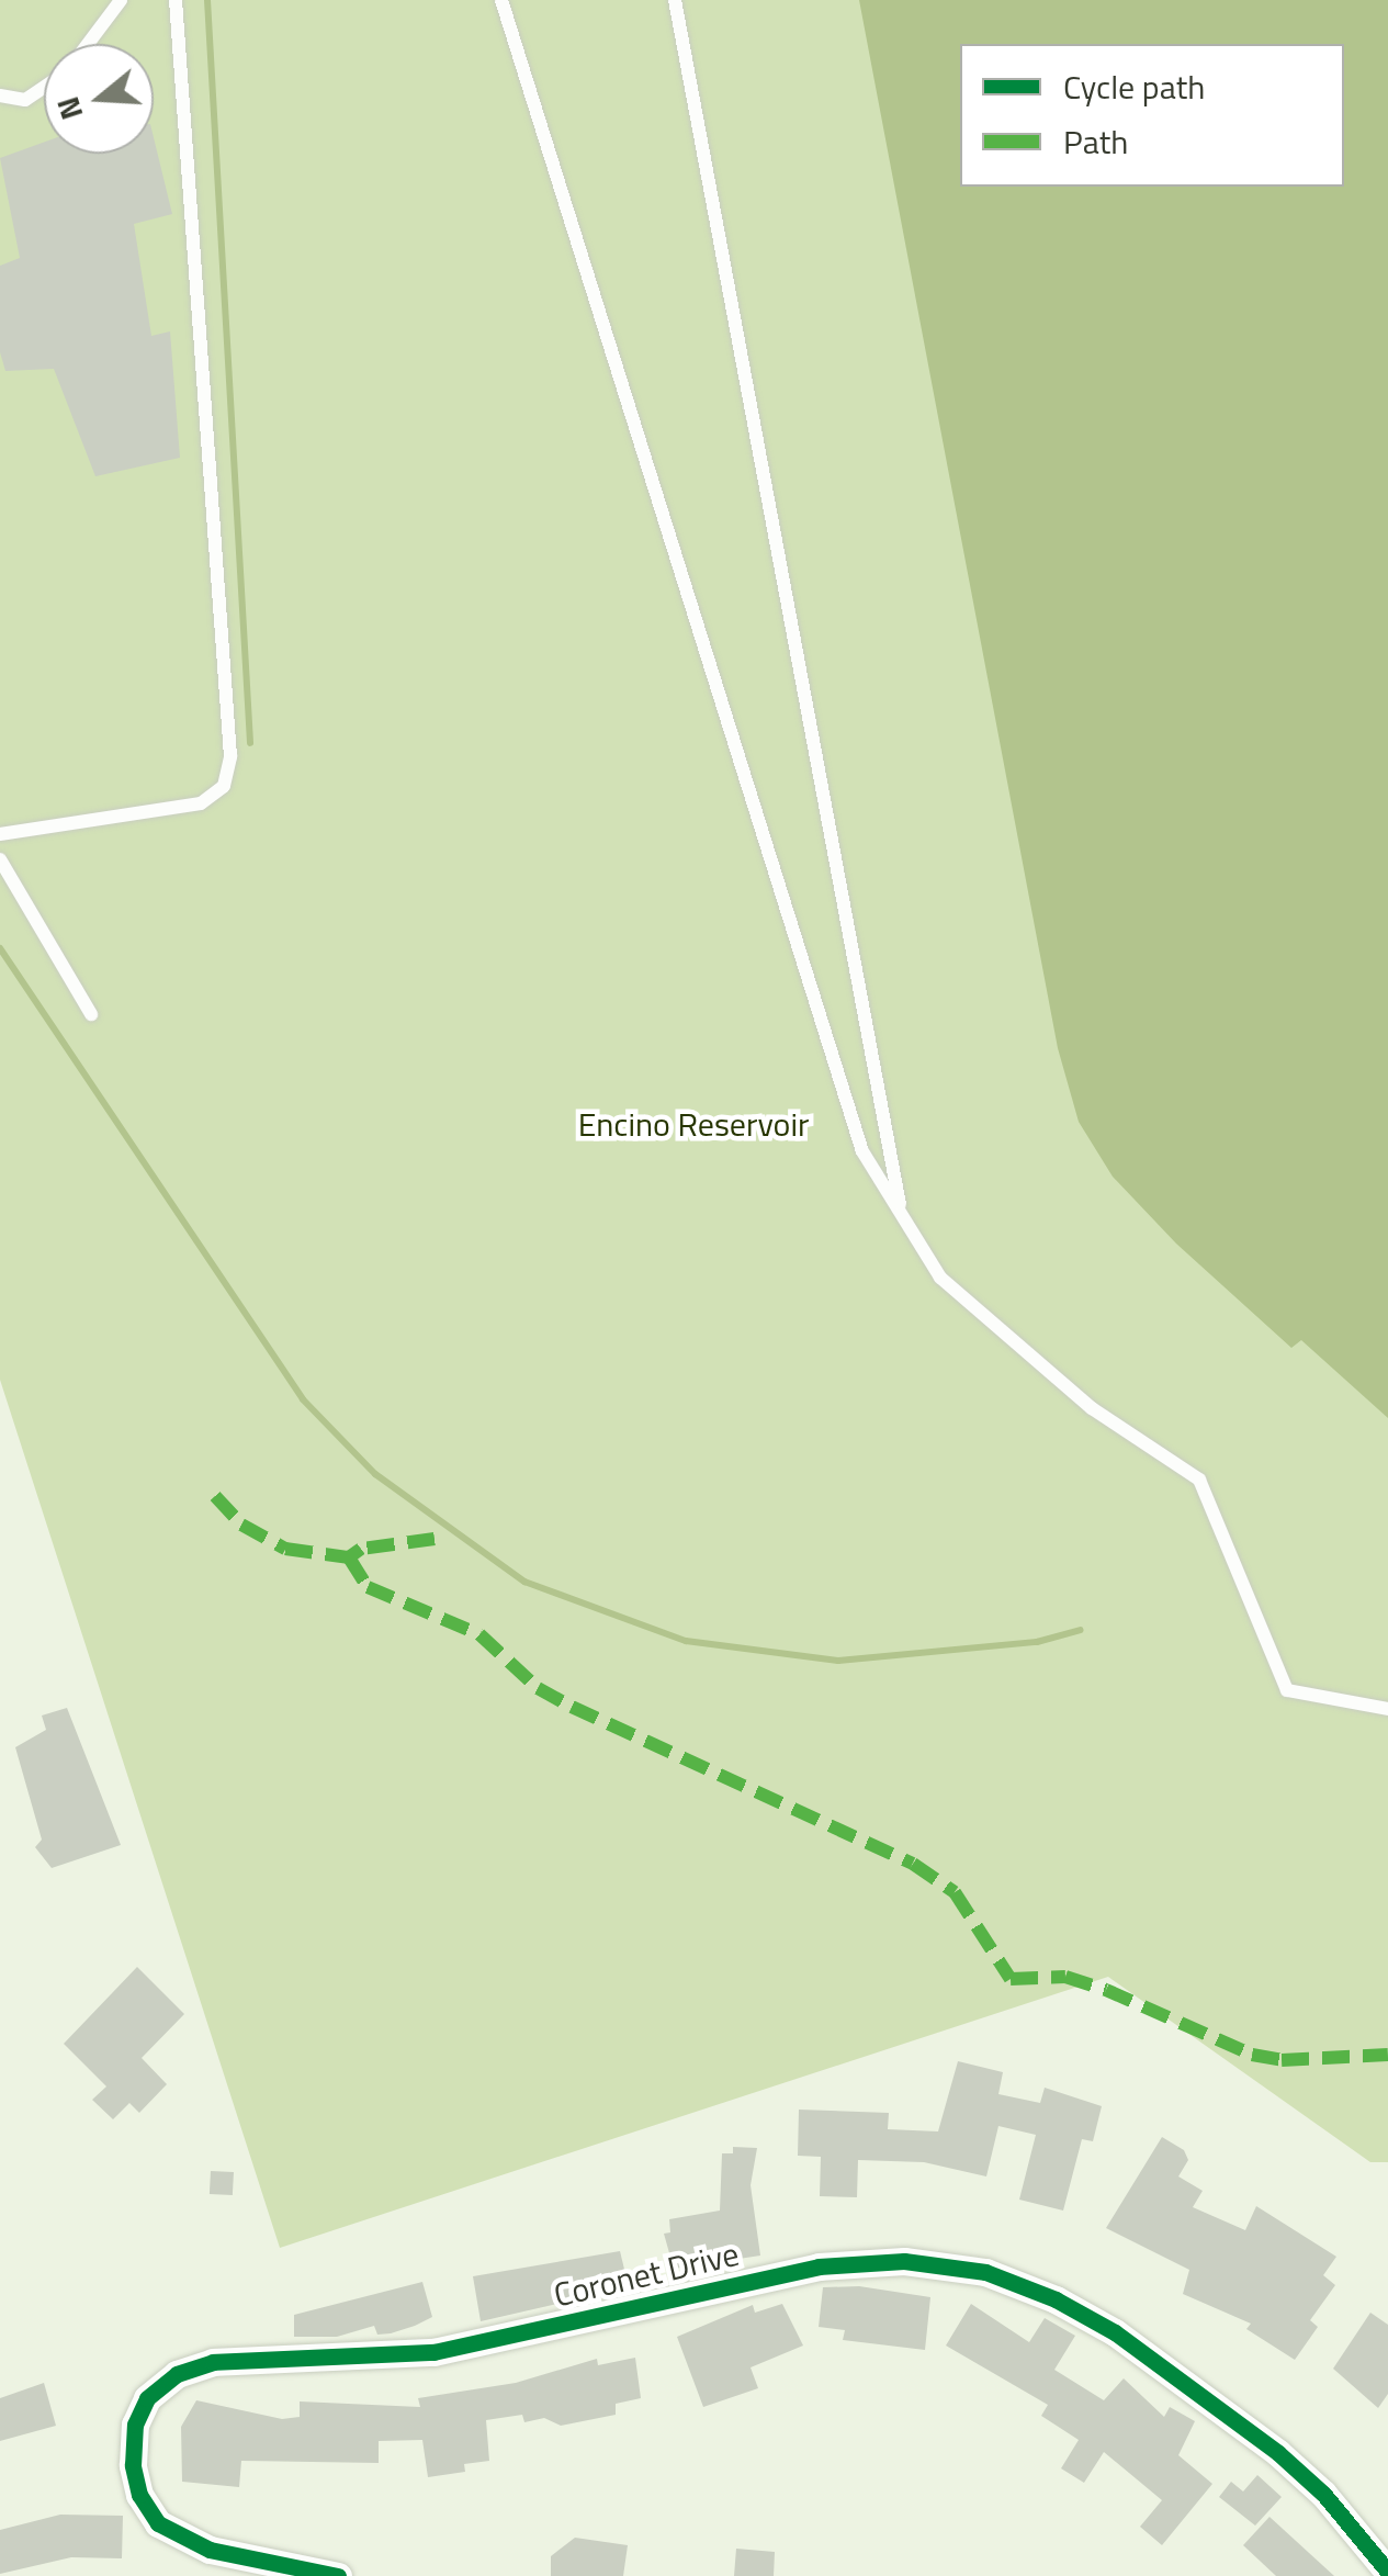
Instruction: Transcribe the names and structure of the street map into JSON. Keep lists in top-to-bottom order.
{
  "streets": {
    "street": ["Coronet Drive"]
  },
  "parks": ["Encino Reservoir"],
  "legend": ["Cycle path", "Path"],
  "north": "left"
}
